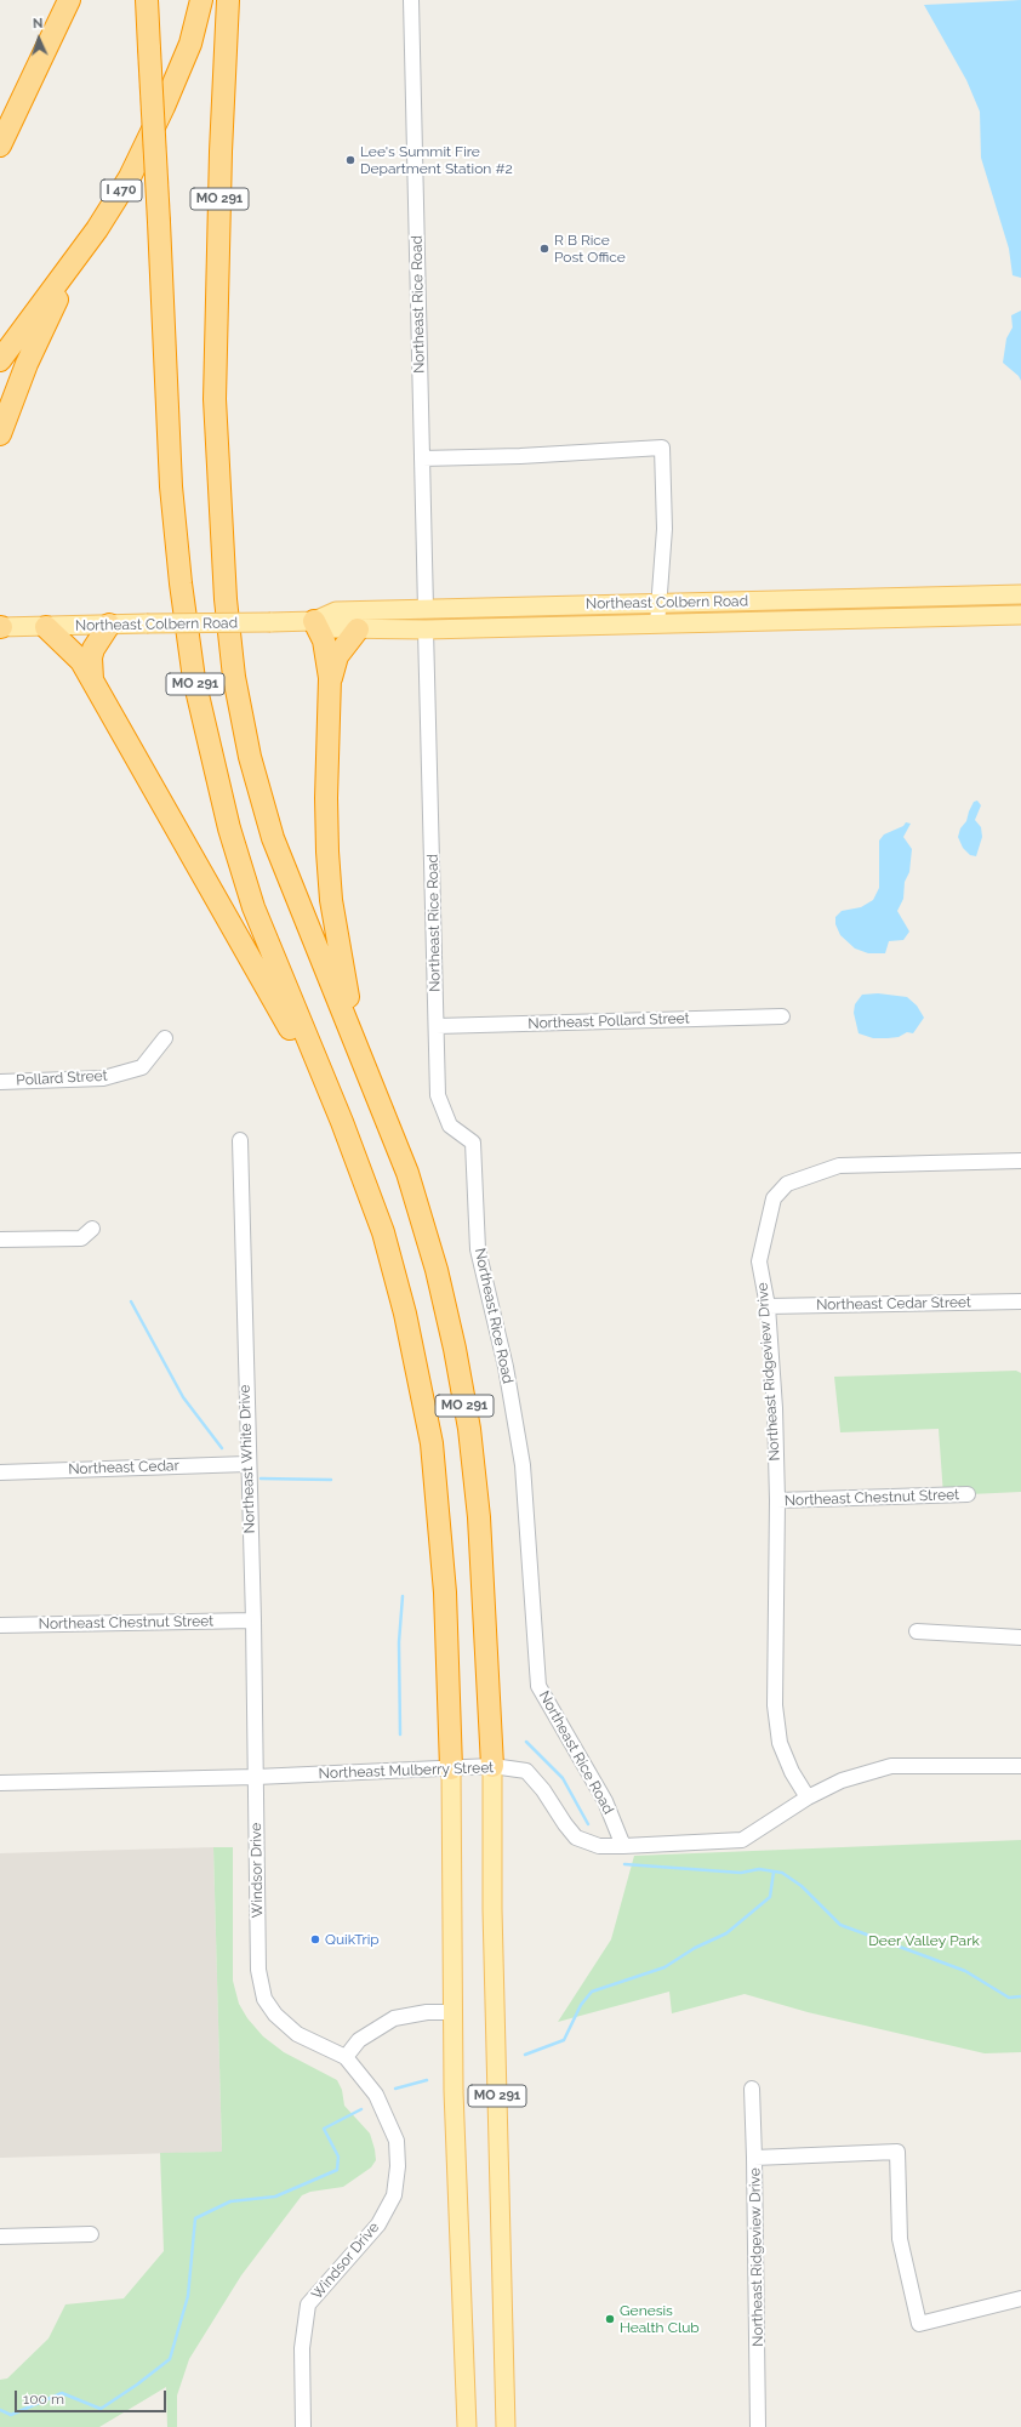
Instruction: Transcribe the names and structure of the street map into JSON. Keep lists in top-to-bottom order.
{
  "streets": {
    "highway": ["I 470", "MO 291"],
    "main road": ["Northeast Colbern Road"],
    "street": [
      "Northeast Rice Road",
      "Northeast Pollard Street",
      "Pollard Street",
      "Northeast Cedar Street",
      "Northeast Ridgeview Drive",
      "Northeast White Drive",
      "Northeast Cedar",
      "Northeast Chestnut Street",
      "Northeast Mulberry Street",
      "Windsor Drive"
    ]
  },
  "crossings": [
    ["MO 291", "Northeast Mulberry Street"],
    ["Northeast Rice Road", "Northeast Colbern Road"],
    ["Northeast Rice Road", "Northeast Pollard Street"],
    ["Northeast Rice Road", "Northeast Mulberry Street"],
    ["Northeast Cedar Street", "Northeast Ridgeview Drive"],
    ["Northeast Ridgeview Drive", "Northeast Chestnut Street"],
    ["Northeast Ridgeview Drive", "Northeast Mulberry Street"],
    ["Northeast White Drive", "Northeast Cedar"],
    ["Northeast White Drive", "Northeast Chestnut Street"],
    ["Northeast White Drive", "Northeast Mulberry Street"],
    ["Northeast White Drive", "Windsor Drive"],
    ["Northeast Mulberry Street", "Windsor Drive"]
  ],
  "parks": ["Deer Valley Park"],
  "places": [
    "Lee's Summit Fire Department Station #2",
    "R B Rice Post Office",
    "QuikTrip",
    "Genesis Health Club"
  ],
  "scale_bar": "100 m",
  "north": "top"
}
